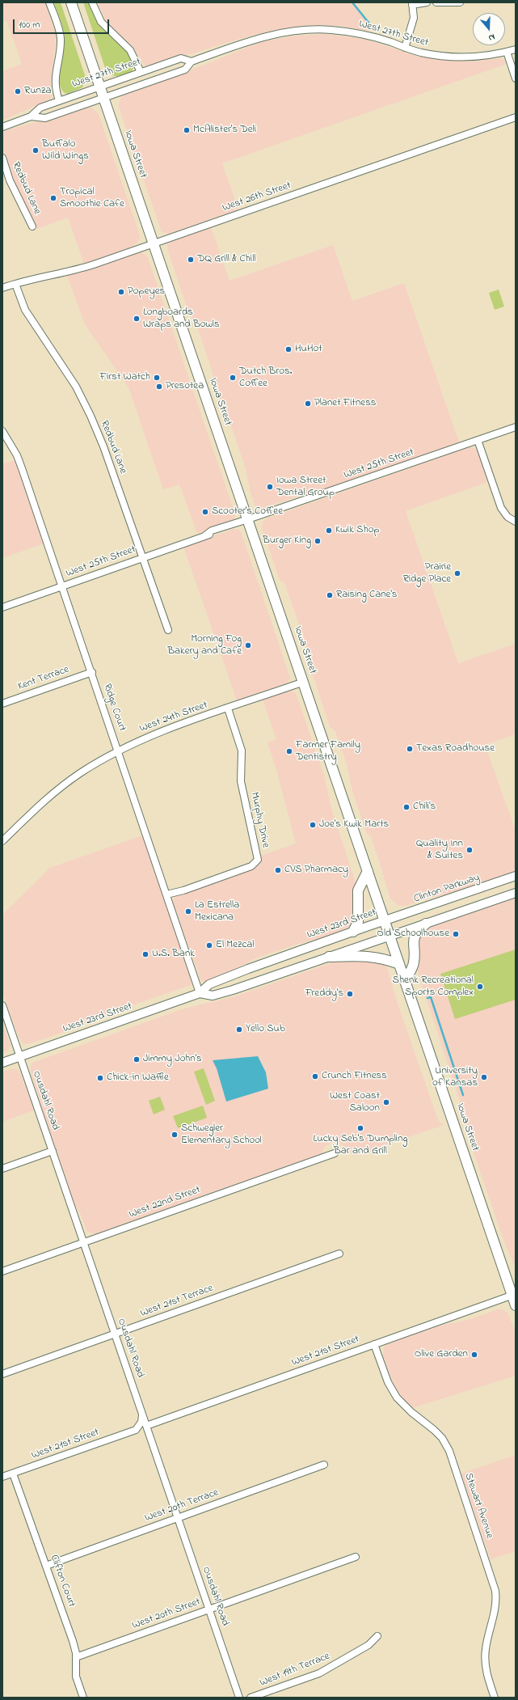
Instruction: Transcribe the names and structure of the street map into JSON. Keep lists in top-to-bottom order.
{
  "streets": {
    "highway": ["Iowa Street"],
    "main road": ["Clinton Parkway", "West 23rd Street"],
    "street": [
      "West 27th Street",
      "Redbud Lane",
      "West 26th Street",
      "West 25th Street",
      "Kent Terrace",
      "Ridge Court",
      "West 24th Street",
      "Murphy Drive",
      "Ousdahl Road",
      "West 22nd Street",
      "West 21st Terrace",
      "West 21st Street",
      "West 20th Terrace",
      "Stewart Avenue",
      "Clifton Court",
      "West 20th Street",
      "West 19th Terrace"
    ]
  },
  "crossings": [
    ["West 27th Street", "Iowa Street"],
    ["Iowa Street", "West 26th Street"],
    ["Iowa Street", "West 25th Street"],
    ["Iowa Street", "West 24th Street"],
    ["Iowa Street", "Clinton Parkway"],
    ["Iowa Street", "West 23rd Street"],
    ["Iowa Street", "West 21st Street"],
    ["Redbud Lane", "West 26th Street"],
    ["Redbud Lane", "West 25th Street"],
    ["West 25th Street", "Ridge Court"],
    ["Kent Terrace", "Ridge Court"],
    ["Ridge Court", "West 24th Street"],
    ["Ridge Court", "Murphy Drive"],
    ["Ridge Court", "West 23rd Street"],
    ["West 24th Street", "Murphy Drive"],
    ["Clinton Parkway", "West 23rd Street"],
    ["West 23rd Street", "Ousdahl Road"],
    ["Ousdahl Road", "West 22nd Street"],
    ["Ousdahl Road", "West 21st Terrace"],
    ["Ousdahl Road", "West 21st Street"],
    ["Ousdahl Road", "West 20th Terrace"],
    ["Ousdahl Road", "West 20th Street"],
    ["West 21st Street", "Stewart Avenue"],
    ["West 21st Street", "Clifton Court"],
    ["West 20th Terrace", "Clifton Court"],
    ["Clifton Court", "West 20th Street"]
  ],
  "places": [
    "Runza",
    "McAlister's Deli",
    "Buffalo Wild Wings",
    "Tropical Smoothie Cafe",
    "DQ Grill & Chill",
    "Popeyes",
    "Longboards Wraps and Bowls",
    "HuHot",
    "First Watch",
    "Dutch Bros. Coffee",
    "Presotea",
    "Planet Fitness",
    "Iowa Street Dental Group",
    "Scooter's Coffee",
    "Kwik Shop",
    "Burger King",
    "Prairie Ridge Place",
    "Raising Cane's",
    "Morning Fog Bakery and Cafe",
    "Texas Roadhouse",
    "Farmer Family Dentistry",
    "Chili's",
    "Joe's Kwik Marts",
    "Quality Inn & Suites",
    "CVS Pharmacy",
    "La Estrella Mexicana",
    "Old Schoolhouse",
    "El Mezcal",
    "U.S. Bank",
    "Shenk Recreational Sports Complex",
    "Freddy's",
    "Yello Sub",
    "Jimmy John's",
    "Crunch Fitness",
    "University of Kansas",
    "Chick-in Waffle",
    "West Coast Saloon",
    "Lucky Seb's Dumpling Bar and Grill",
    "Schwegler Elementary School",
    "Olive Garden"
  ],
  "scale_bar": "100 m",
  "north": "bottom"
}
